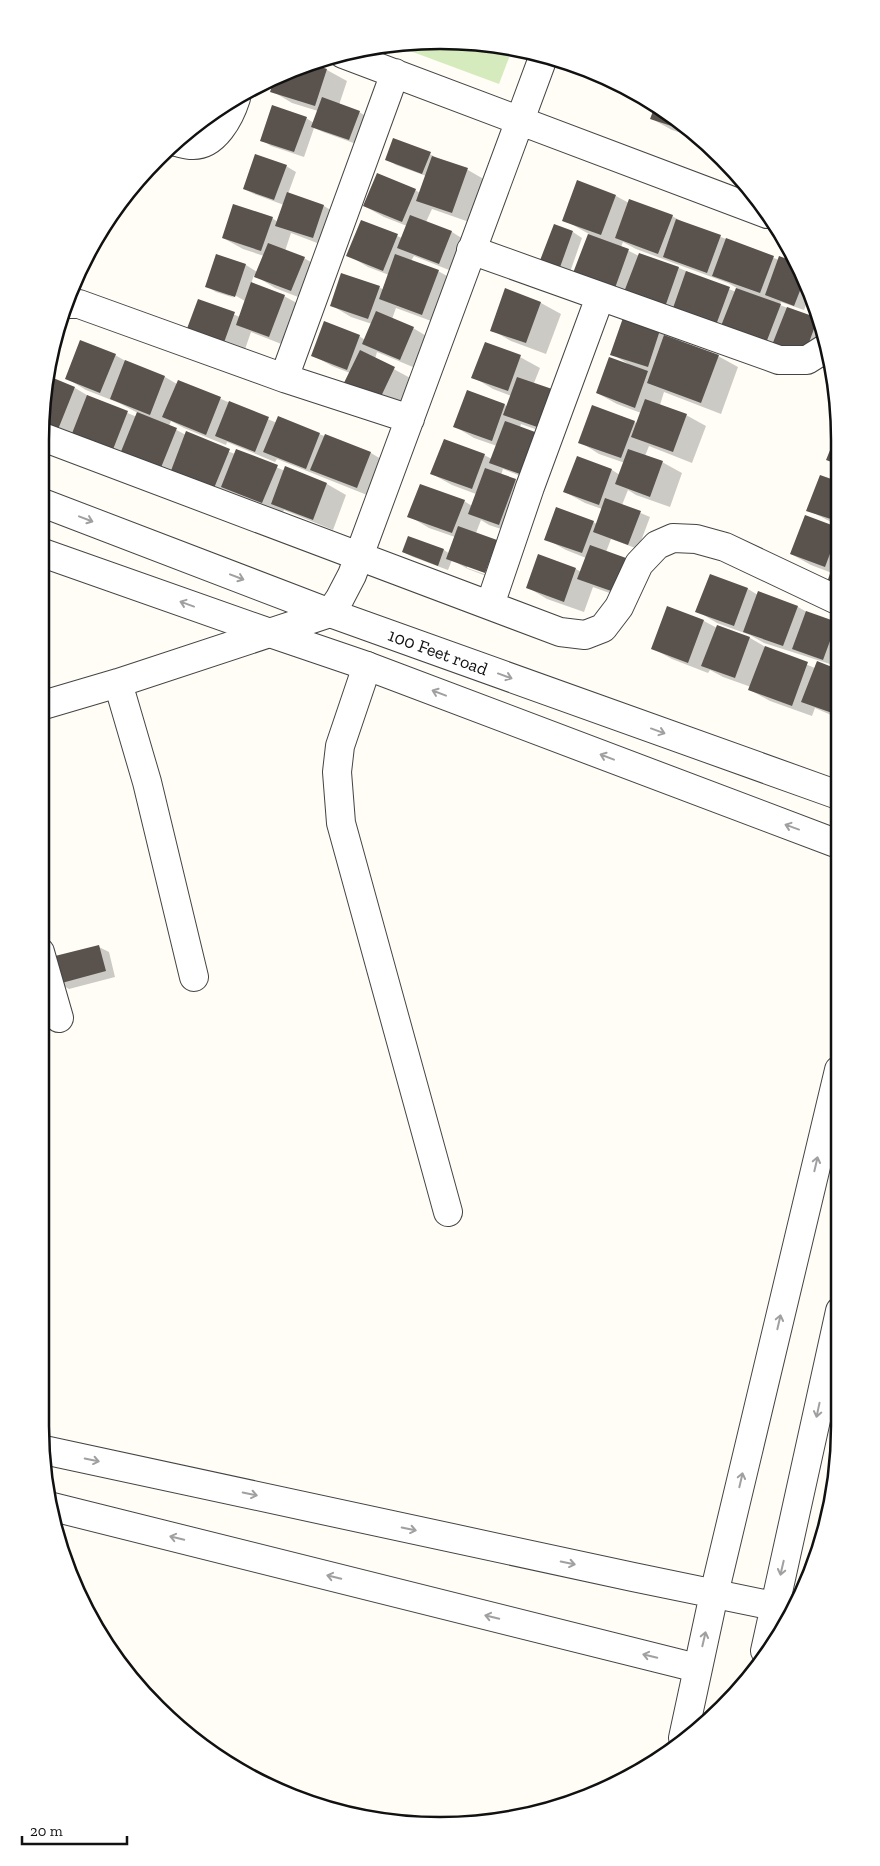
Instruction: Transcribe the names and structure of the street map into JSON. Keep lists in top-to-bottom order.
{
  "streets": {
    "street": ["100 Feet road"]
  },
  "scale_bar": "20 m"
}
